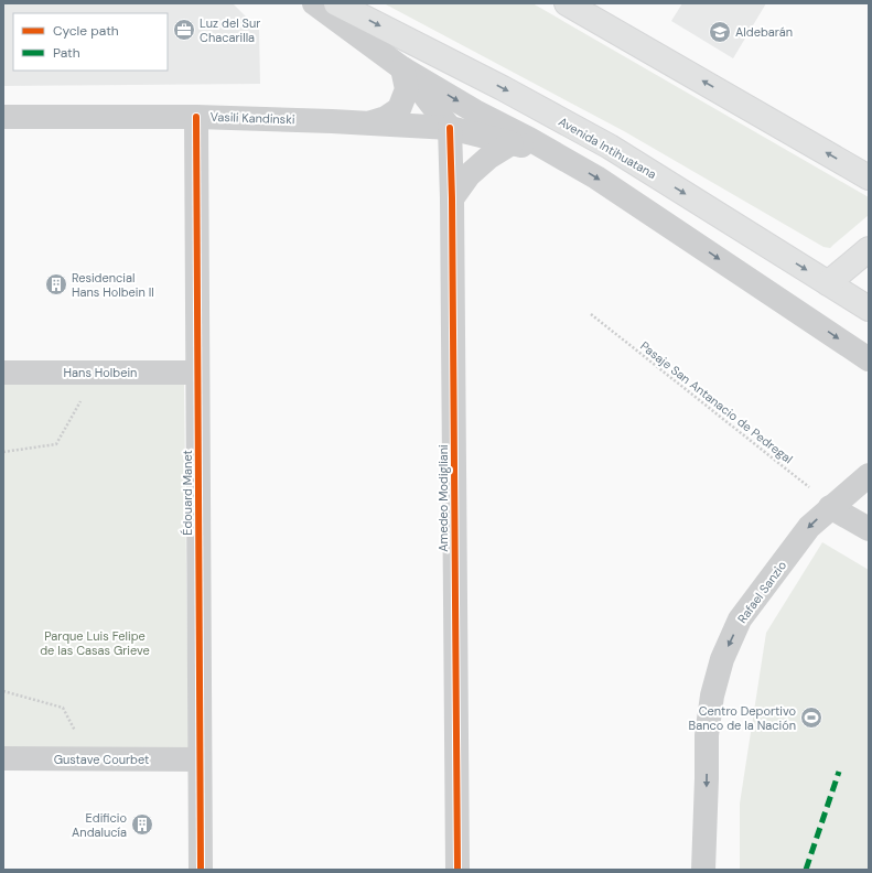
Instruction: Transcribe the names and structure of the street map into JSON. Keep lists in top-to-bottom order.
{
  "streets": {
    "main road": ["Avenida Intihuatana"],
    "street": [
      "Vasili Kandinski",
      "Hans Holbein",
      "Édouard Manet",
      "Amedeo Modigliani",
      "Rafael Sanzio",
      "Gustave Courbet"
    ],
    "path": ["Pasaje San Antanacio de Pedregal"]
  },
  "crossings": [
    ["Vasili Kandinski", "Édouard Manet"],
    ["Vasili Kandinski", "Amedeo Modigliani"],
    ["Hans Holbein", "Édouard Manet"],
    ["Pasaje San Antanacio de Pedregal", "Rafael Sanzio"],
    ["Édouard Manet", "Gustave Courbet"]
  ],
  "one_way": ["Rafael Sanzio"],
  "parks": ["Parque Luis Felipe de las Casas Grieve"],
  "places": {
    "office": ["Luz del Sur Chacarilla"],
    "school or university": ["Aldebarán"],
    "building": ["Residencial Hans Holbein II", "Edificio Andalucía"],
    "sports": ["Centro Deportivo Banco de la Nación"]
  },
  "legend": ["Cycle path", "Path"]
}
